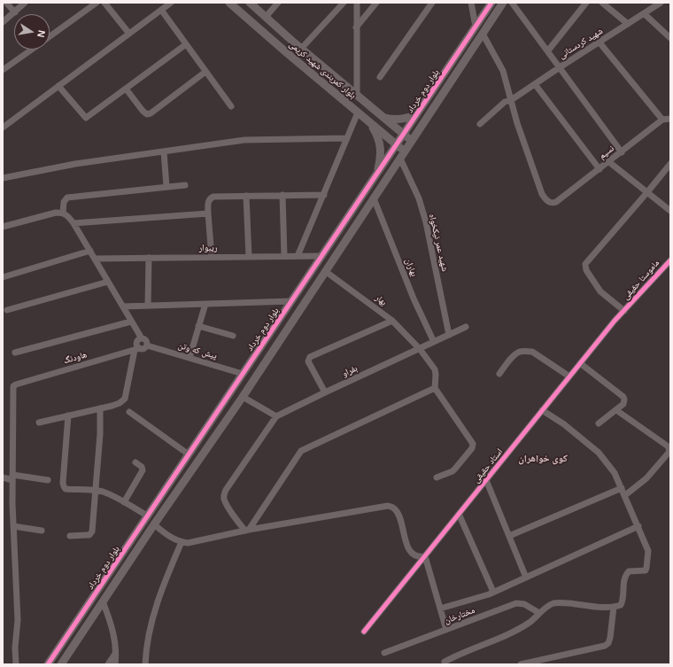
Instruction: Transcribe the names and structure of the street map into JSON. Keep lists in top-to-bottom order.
{
  "streets": {
    "street": [
      "شهید کردستانی",
      "بلوار کمربندی شهید کریمی",
      "بلوار دوم خرداد",
      "نسیم",
      "شهید عمر نیکخواه",
      "ریبوار",
      "بهاران",
      "ماموستا حقیقی",
      "بهار",
      "پیش که وتن",
      "هاودنگ",
      "بفراو",
      "استاد حقیقی",
      "مختارخان"
    ]
  },
  "crossings": [
    ["شهید کردستانی", "نسیم"],
    ["بلوار کمربندی شهید کریمی", "بلوار دوم خرداد"],
    ["بلوار کمربندی شهید کریمی", "شهید عمر نیکخواه"],
    ["بلوار دوم خرداد", "شهید عمر نیکخواه"],
    ["بلوار دوم خرداد", "ریبوار"],
    ["بلوار دوم خرداد", "بهاران"],
    ["بلوار دوم خرداد", "بهار"],
    ["بلوار دوم خرداد", "پیش که وتن"],
    ["شهید عمر نیکخواه", "بفراو"],
    ["بهاران", "بفراو"],
    ["ماموستا حقیقی", "استاد حقیقی"],
    ["بهار", "بفراو"],
    ["پیش که وتن", "هاودنگ"]
  ],
  "districts": ["کوی خواهران"],
  "north": "right"
}
